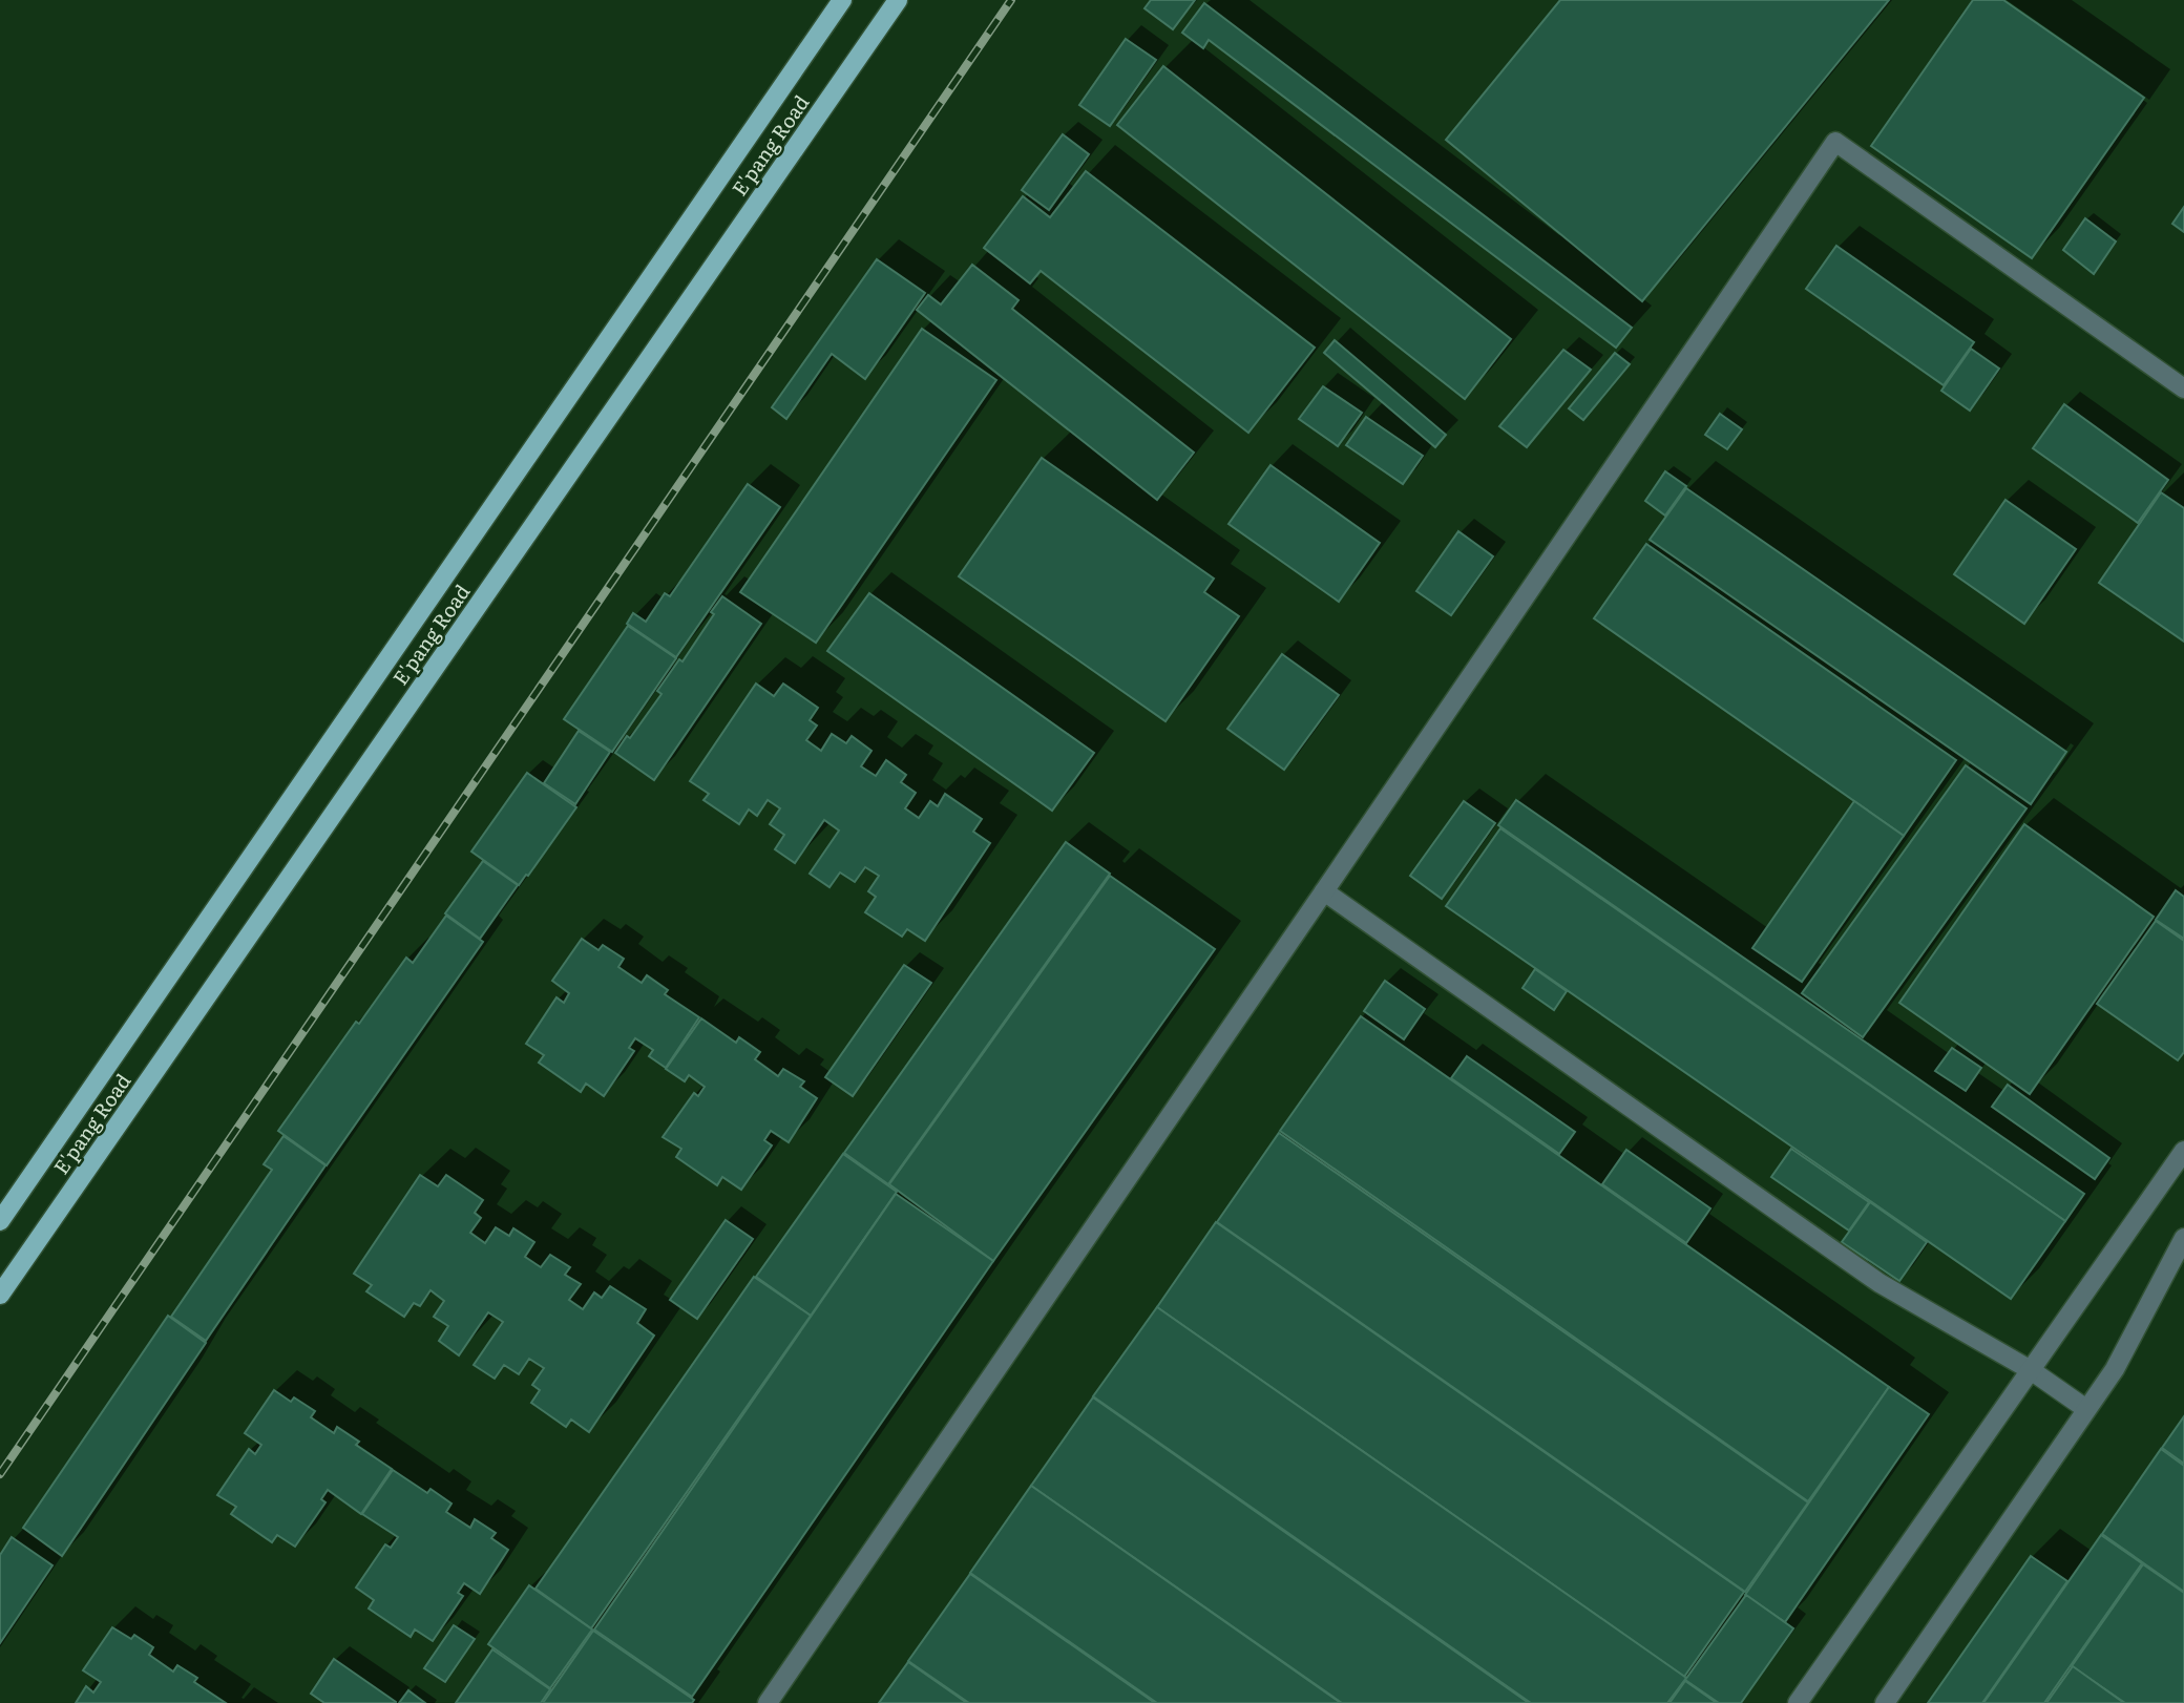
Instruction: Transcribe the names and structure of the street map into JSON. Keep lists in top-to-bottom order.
{
  "streets": {
    "main road": ["E'pang Road"]
  }
}
